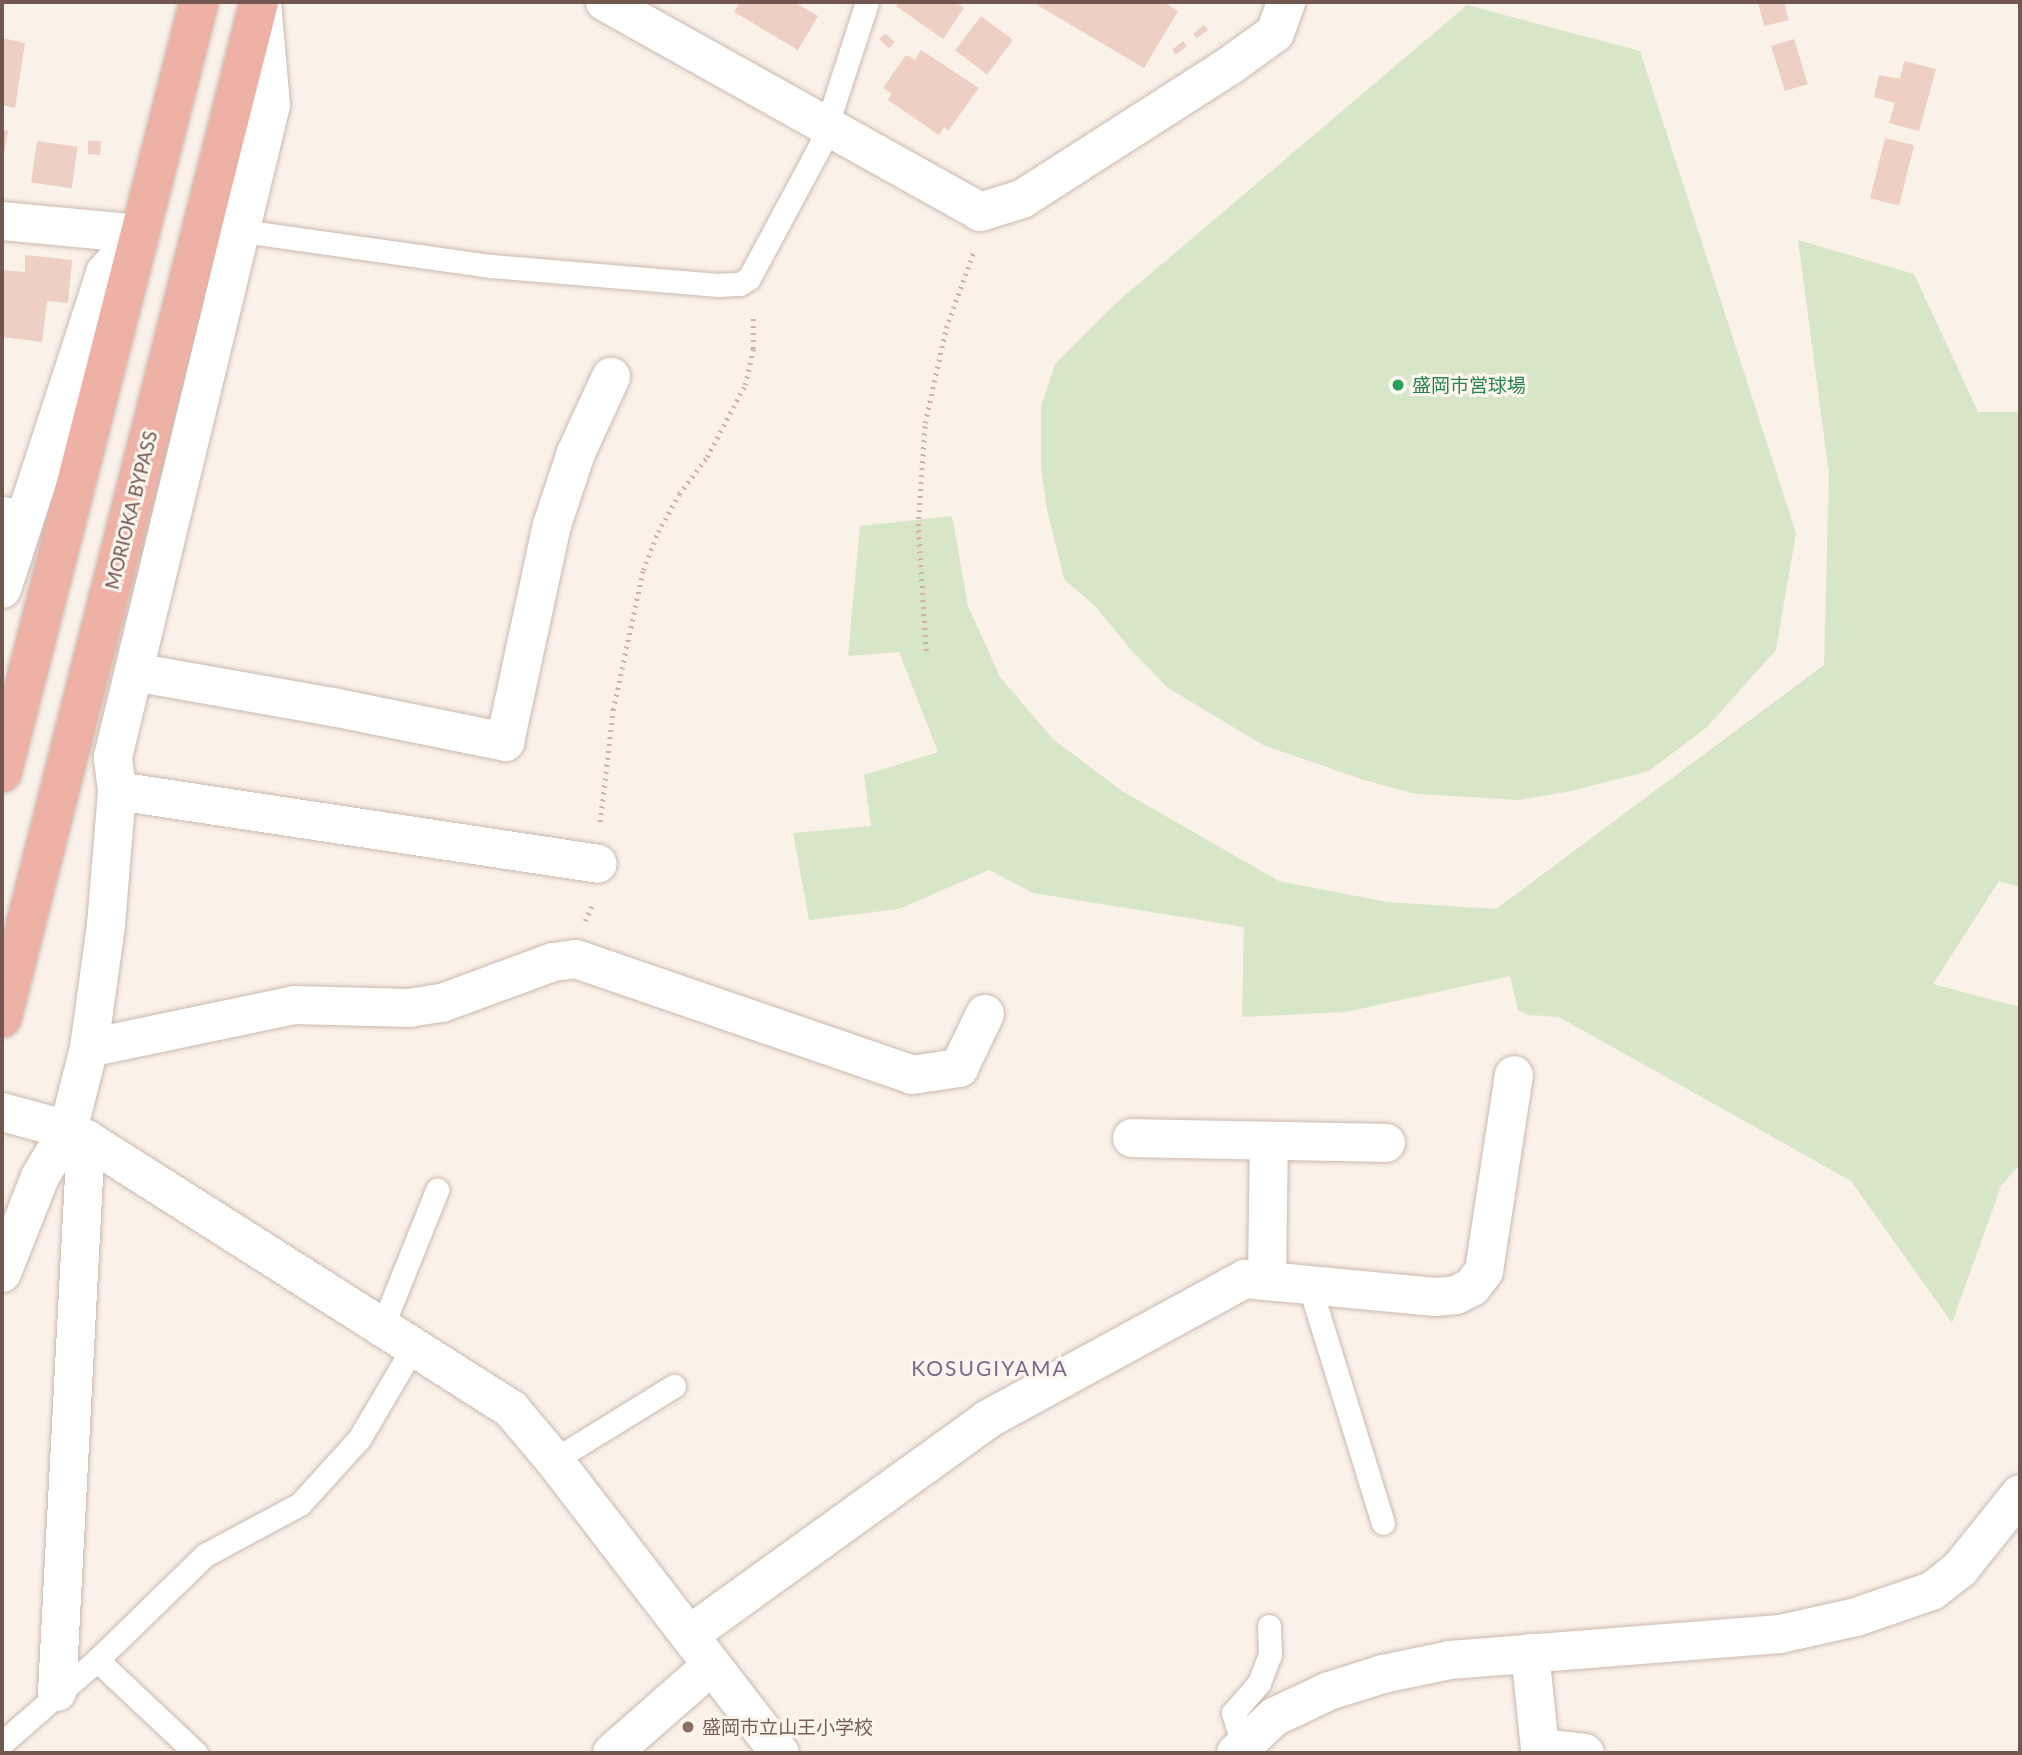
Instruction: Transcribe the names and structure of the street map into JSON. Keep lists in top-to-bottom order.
{
  "streets": {
    "highway": ["MORIOKA BYPASS"]
  },
  "districts": ["KOSUGIYAMA"],
  "places": ["盛岡市営球場", "盛岡市立山王小学校"]
}
